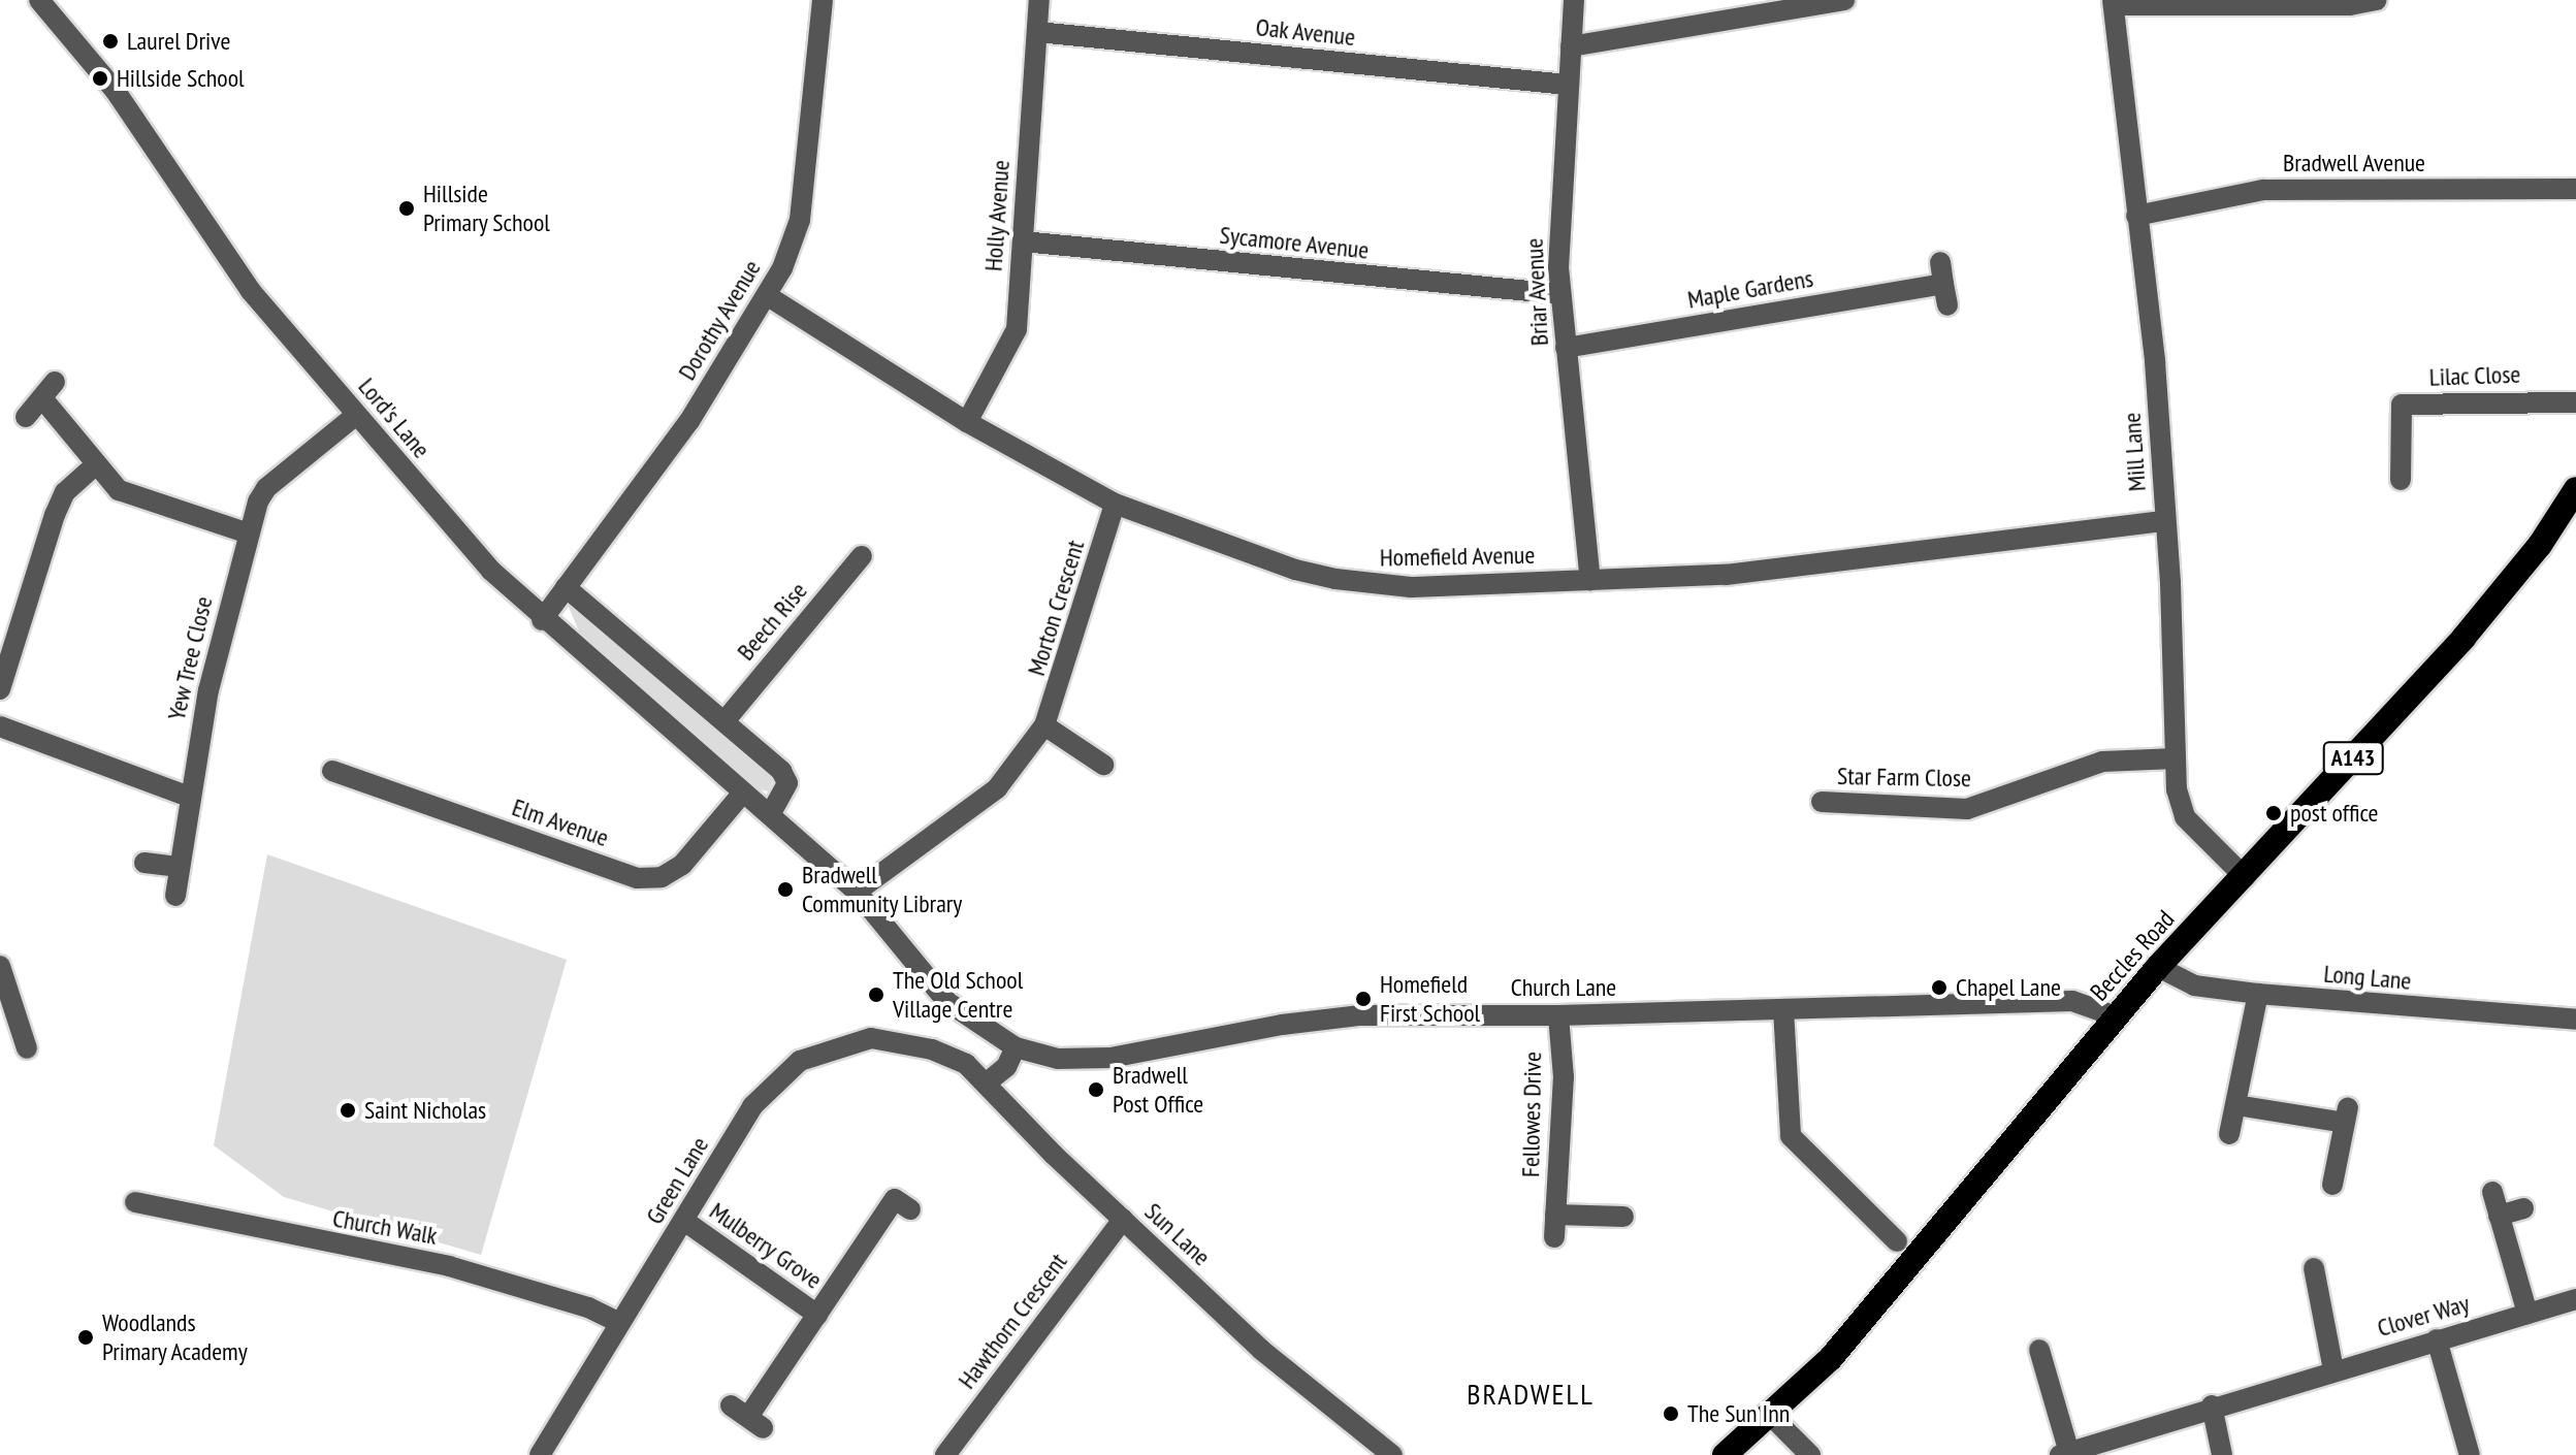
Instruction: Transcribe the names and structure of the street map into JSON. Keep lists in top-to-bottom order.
{
  "streets": {
    "highway": ["A143", "Beccles Road"],
    "street": [
      "Oak Avenue",
      "Bradwell Avenue",
      "Holly Avenue",
      "Sycamore Avenue",
      "Maple Gardens",
      "Briar Avenue",
      "Dorothy Avenue",
      "Lilac Close",
      "Lord's Lane",
      "Mill Lane",
      "Homefield Avenue",
      "Morton Crescent",
      "Beech Rise",
      "Yew Tree Close",
      "Star Farm Close",
      "Elm Avenue",
      "Long Lane",
      "Church Lane",
      "Fellowes Drive",
      "Green Lane",
      "Church Walk",
      "Sun Lane",
      "Mulberry Grove",
      "Clover Way",
      "Hawthorn Crescent"
    ]
  },
  "crossings": [
    ["Oak Avenue", "Holly Avenue"],
    ["Oak Avenue", "Briar Avenue"],
    ["Bradwell Avenue", "Mill Lane"],
    ["Holly Avenue", "Sycamore Avenue"],
    ["Holly Avenue", "Homefield Avenue"],
    ["Sycamore Avenue", "Briar Avenue"],
    ["Maple Gardens", "Briar Avenue"],
    ["Briar Avenue", "Homefield Avenue"],
    ["Dorothy Avenue", "Lord's Lane"],
    ["Dorothy Avenue", "Homefield Avenue"],
    ["Lord's Lane", "Morton Crescent"],
    ["Lord's Lane", "Yew Tree Close"],
    ["Lord's Lane", "Elm Avenue"],
    ["Lord's Lane", "Church Lane"],
    ["Mill Lane", "Homefield Avenue"],
    ["Mill Lane", "Star Farm Close"],
    ["Mill Lane", "Beccles Road"],
    ["Homefield Avenue", "Morton Crescent"],
    ["Beccles Road", "Long Lane"],
    ["Beccles Road", "Church Lane"],
    ["Church Lane", "Fellowes Drive"],
    ["Green Lane", "Church Walk"],
    ["Green Lane", "Sun Lane"],
    ["Green Lane", "Mulberry Grove"],
    ["Sun Lane", "Hawthorn Crescent"]
  ],
  "districts": ["BRADWELL"],
  "places": [
    "Laurel Drive",
    "Hillside School",
    "Hillside Primary School",
    "post office",
    "Bradwell Community Library",
    "Chapel Lane",
    "The Old School Village Centre",
    "Homefield First School",
    "Bradwell Post Office",
    "Saint Nicholas",
    "Woodlands Primary Academy",
    "The Sun Inn"
  ]
}
